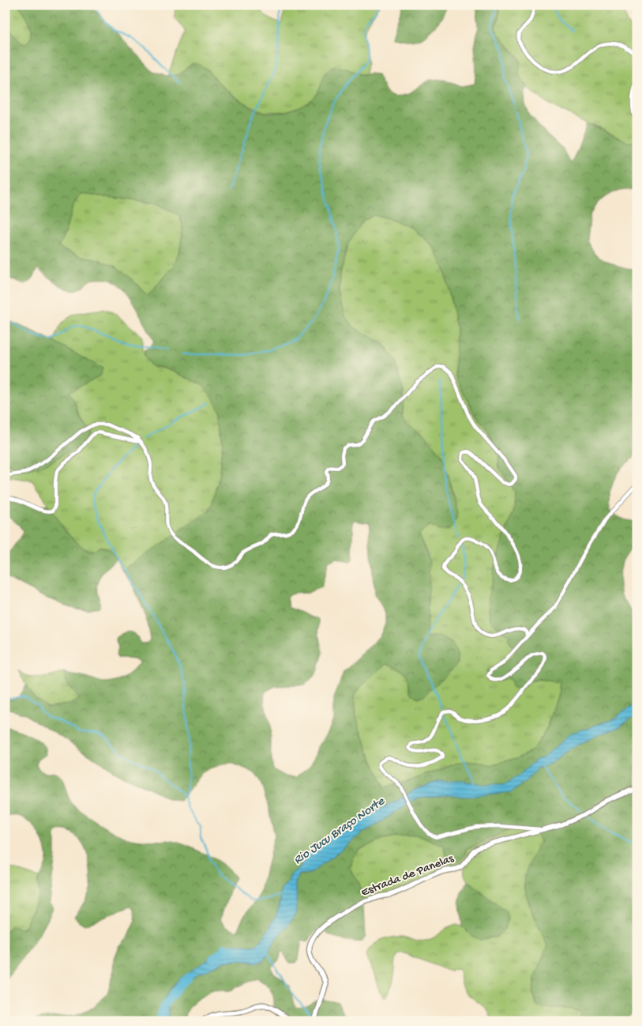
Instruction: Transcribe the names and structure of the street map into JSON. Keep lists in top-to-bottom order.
{
  "streets": {
    "street": ["Estrada de Panelas"]
  },
  "water": ["Rio Jucu Braço Norte"]
}
